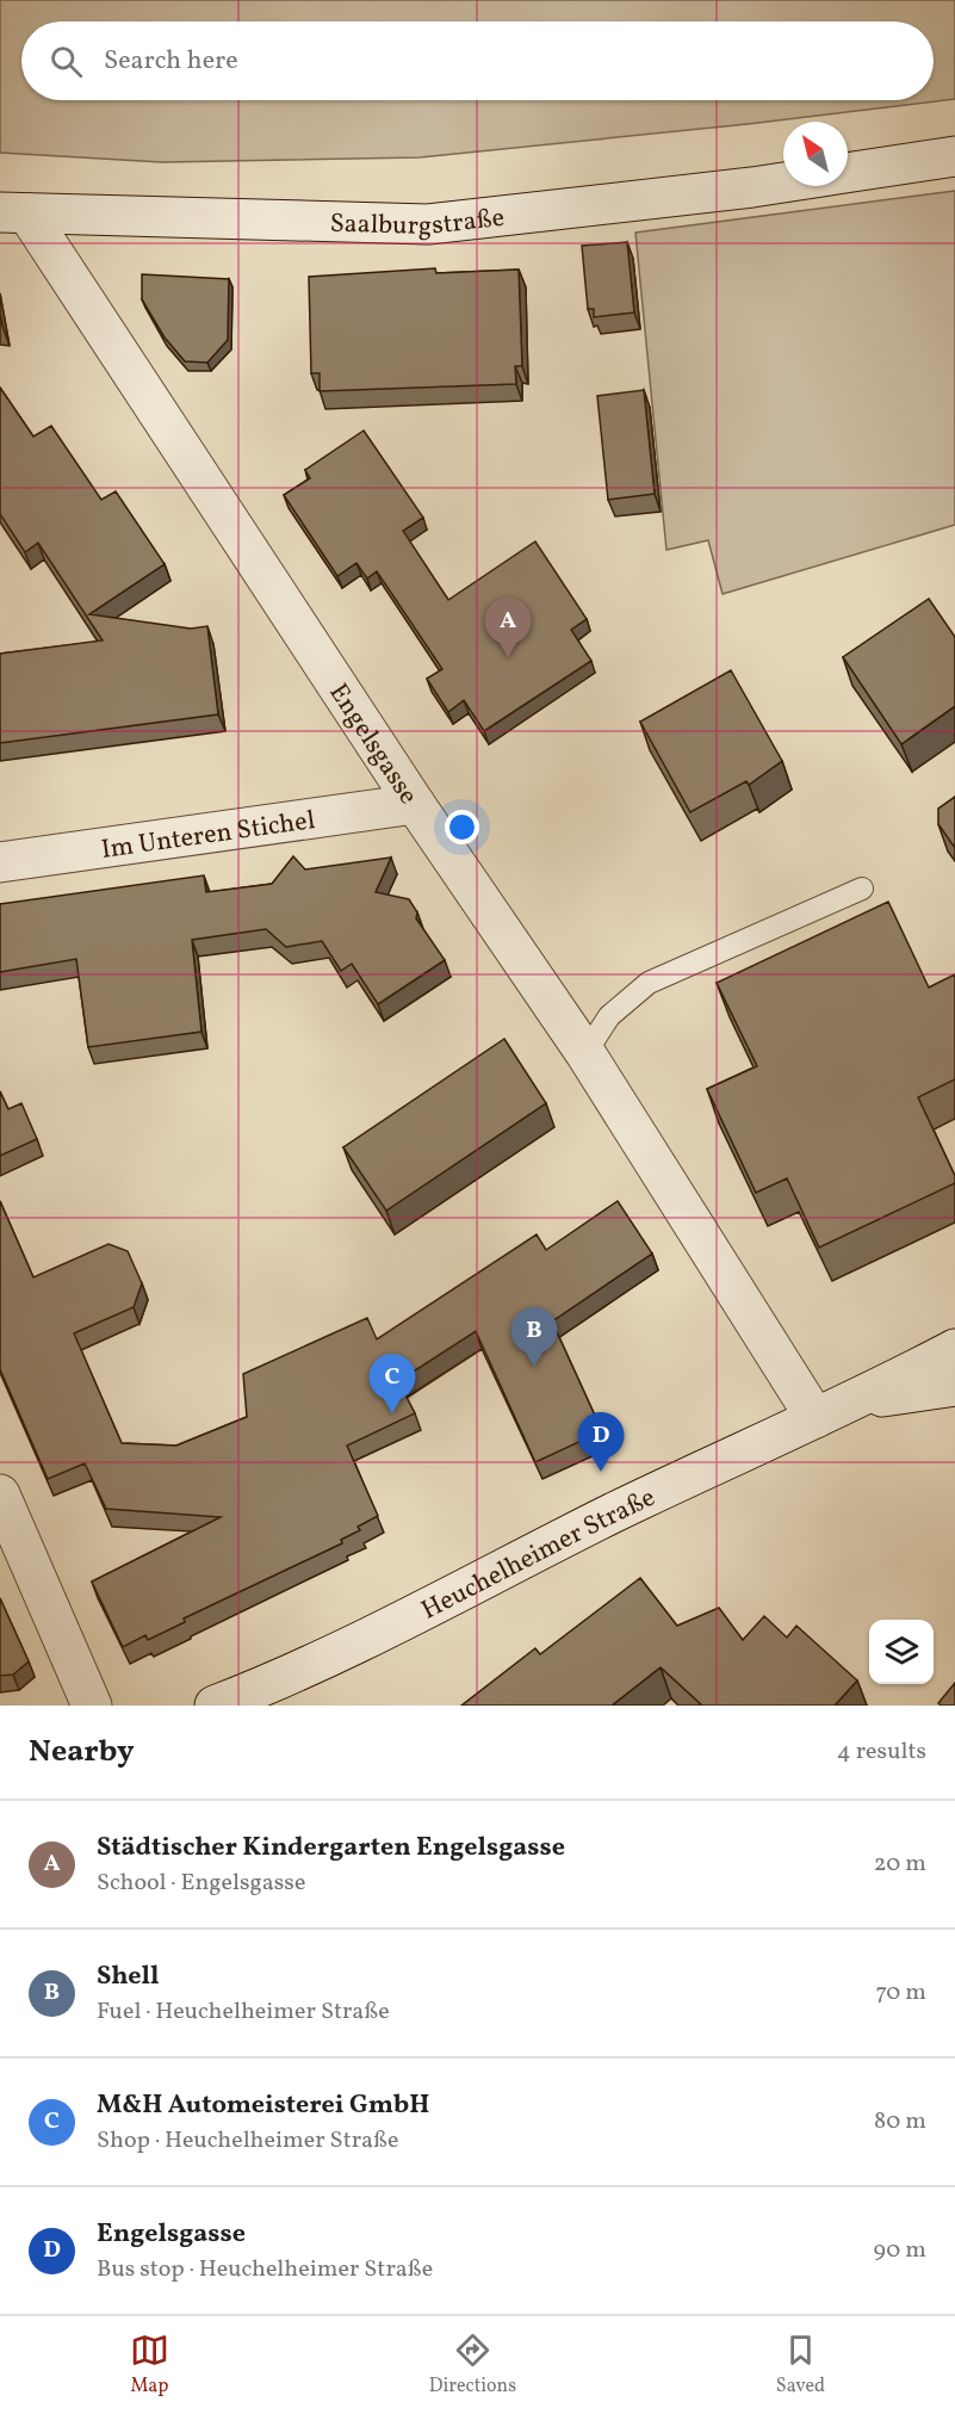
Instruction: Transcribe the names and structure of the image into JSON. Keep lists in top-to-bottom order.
{
  "streets": {
    "street": [
      "Saalburgstraße",
      "Engelsgasse",
      "Im Unteren Stichel",
      "Heuchelheimer Straße"
    ]
  },
  "crossings": [
    ["Saalburgstraße", "Engelsgasse"],
    ["Engelsgasse", "Im Unteren Stichel"],
    ["Engelsgasse", "Heuchelheimer Straße"]
  ],
  "north": "top left",
  "page": {
    "search": "Search here",
    "pins": [
      "A",
      "B",
      "C",
      "D"
    ],
    "heading": ["Nearby", "4 results"],
    "list": [
      {
        "mark": "A",
        "name": "Städtischer Kindergarten Engelsgasse",
        "note": "School · Engelsgasse",
        "value": "20 m"
      },
      {
        "mark": "B",
        "name": "Shell",
        "note": "Fuel · Heuchelheimer Straße",
        "value": "70 m"
      },
      {
        "mark": "C",
        "name": "M&H Automeisterei GmbH",
        "note": "Shop · Heuchelheimer Straße",
        "value": "80 m"
      },
      {
        "mark": "D",
        "name": "Engelsgasse",
        "note": "Bus stop · Heuchelheimer Straße",
        "value": "90 m"
      }
    ],
    "nav": ["Map", "Directions", "Saved"]
  }
}
